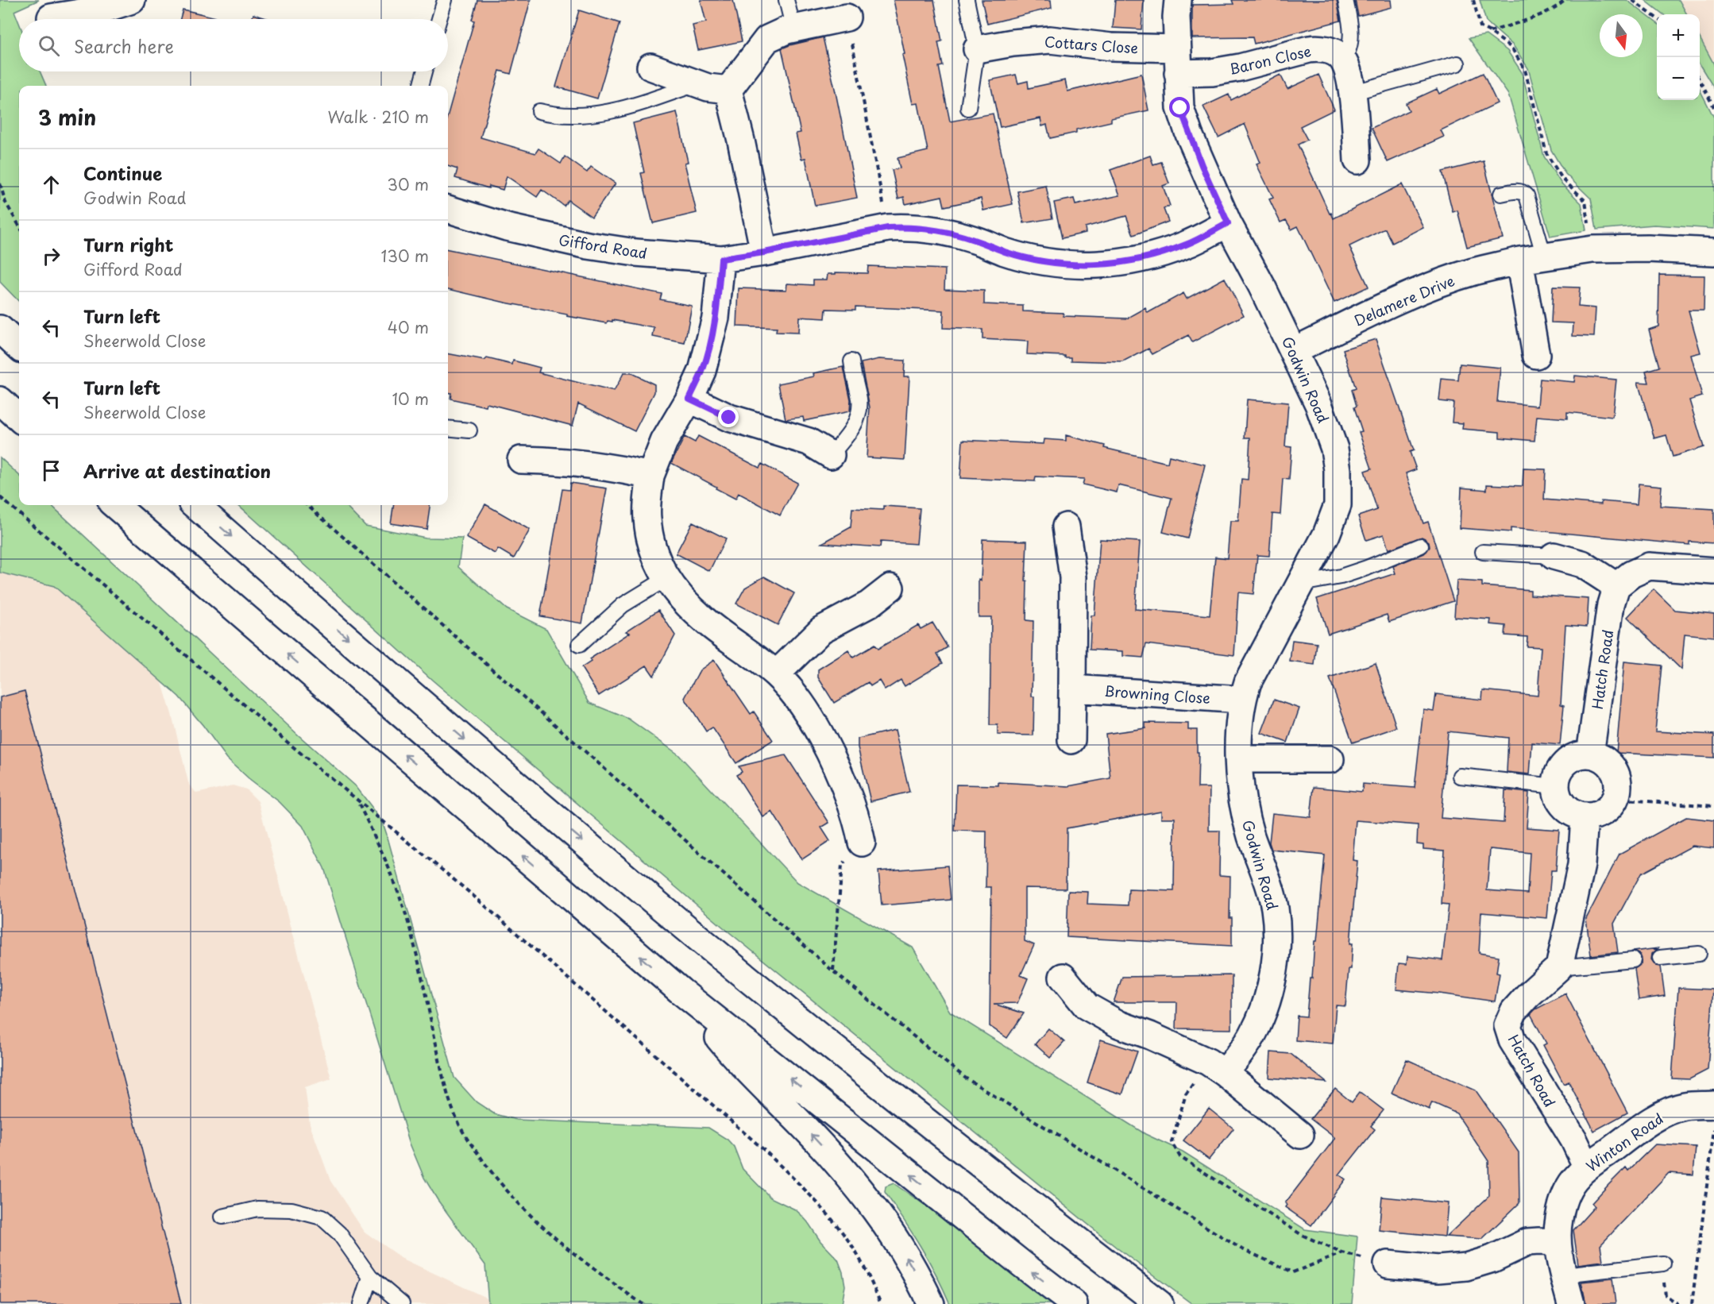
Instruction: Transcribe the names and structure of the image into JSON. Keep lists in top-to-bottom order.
{
  "streets": {
    "main road": [
      "Cottars Close",
      "Baron Close",
      "Gifford Road",
      "Delamere Drive",
      "Godwin Road",
      "Hatch Road",
      "Browning Close",
      "Winton Road"
    ]
  },
  "crossings": [
    ["Cottars Close", "Baron Close"],
    ["Cottars Close", "Godwin Road"],
    ["Baron Close", "Godwin Road"],
    ["Gifford Road", "Godwin Road"],
    ["Delamere Drive", "Godwin Road"],
    ["Godwin Road", "Browning Close"],
    ["Hatch Road", "Winton Road"]
  ],
  "north": "bottom",
  "page": {
    "map_buttons": ["+", "−"],
    "search": "Search here",
    "heading": ["3 min", "Walk · 210 m"],
    "list": [
      ["Continue", "Godwin Road", "30 m"],
      ["Turn right", "Gifford Road", "130 m"],
      ["Turn left", "Sheerwold Close", "40 m"],
      ["Turn left", "Sheerwold Close", "10 m"],
      "Arrive at destination"
    ]
  }
}
